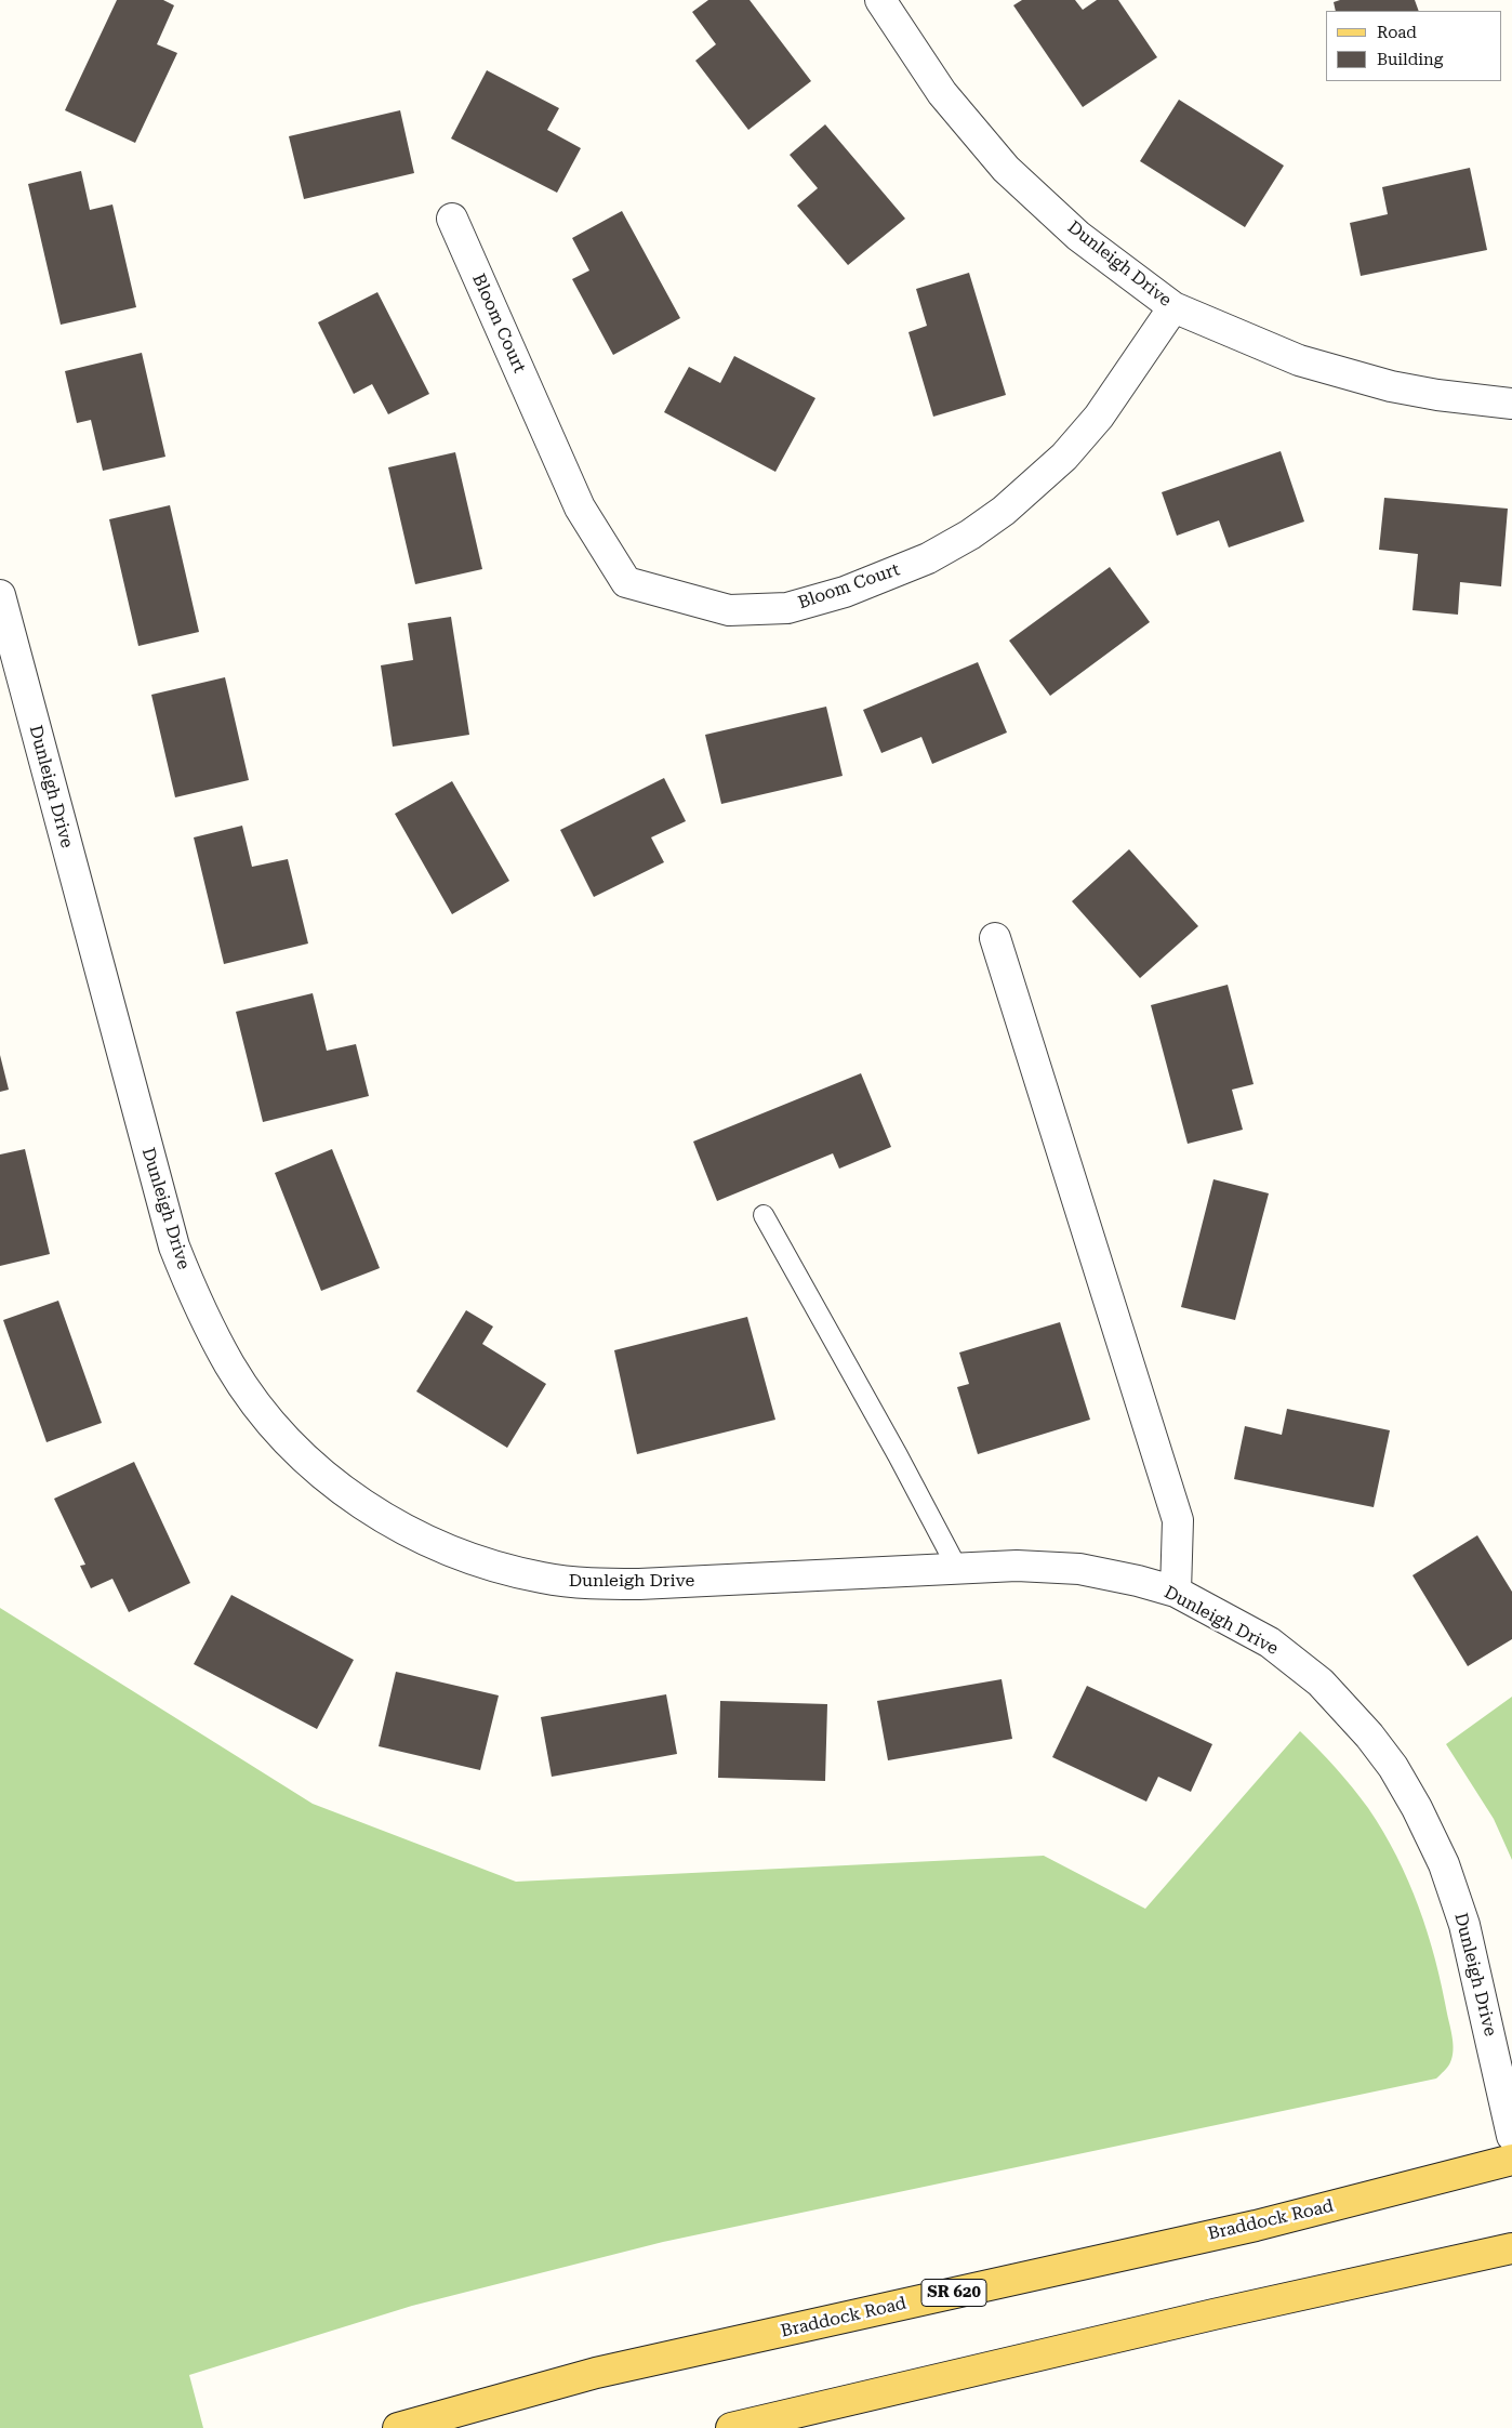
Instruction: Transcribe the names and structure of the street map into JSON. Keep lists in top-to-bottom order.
{
  "streets": {
    "main road": ["Braddock Road", "SR 620"],
    "street": ["Dunleigh Drive", "Bloom Court"]
  },
  "crossings": [
    ["Dunleigh Drive", "Bloom Court"]
  ],
  "legend": ["Road", "Building"]
}
